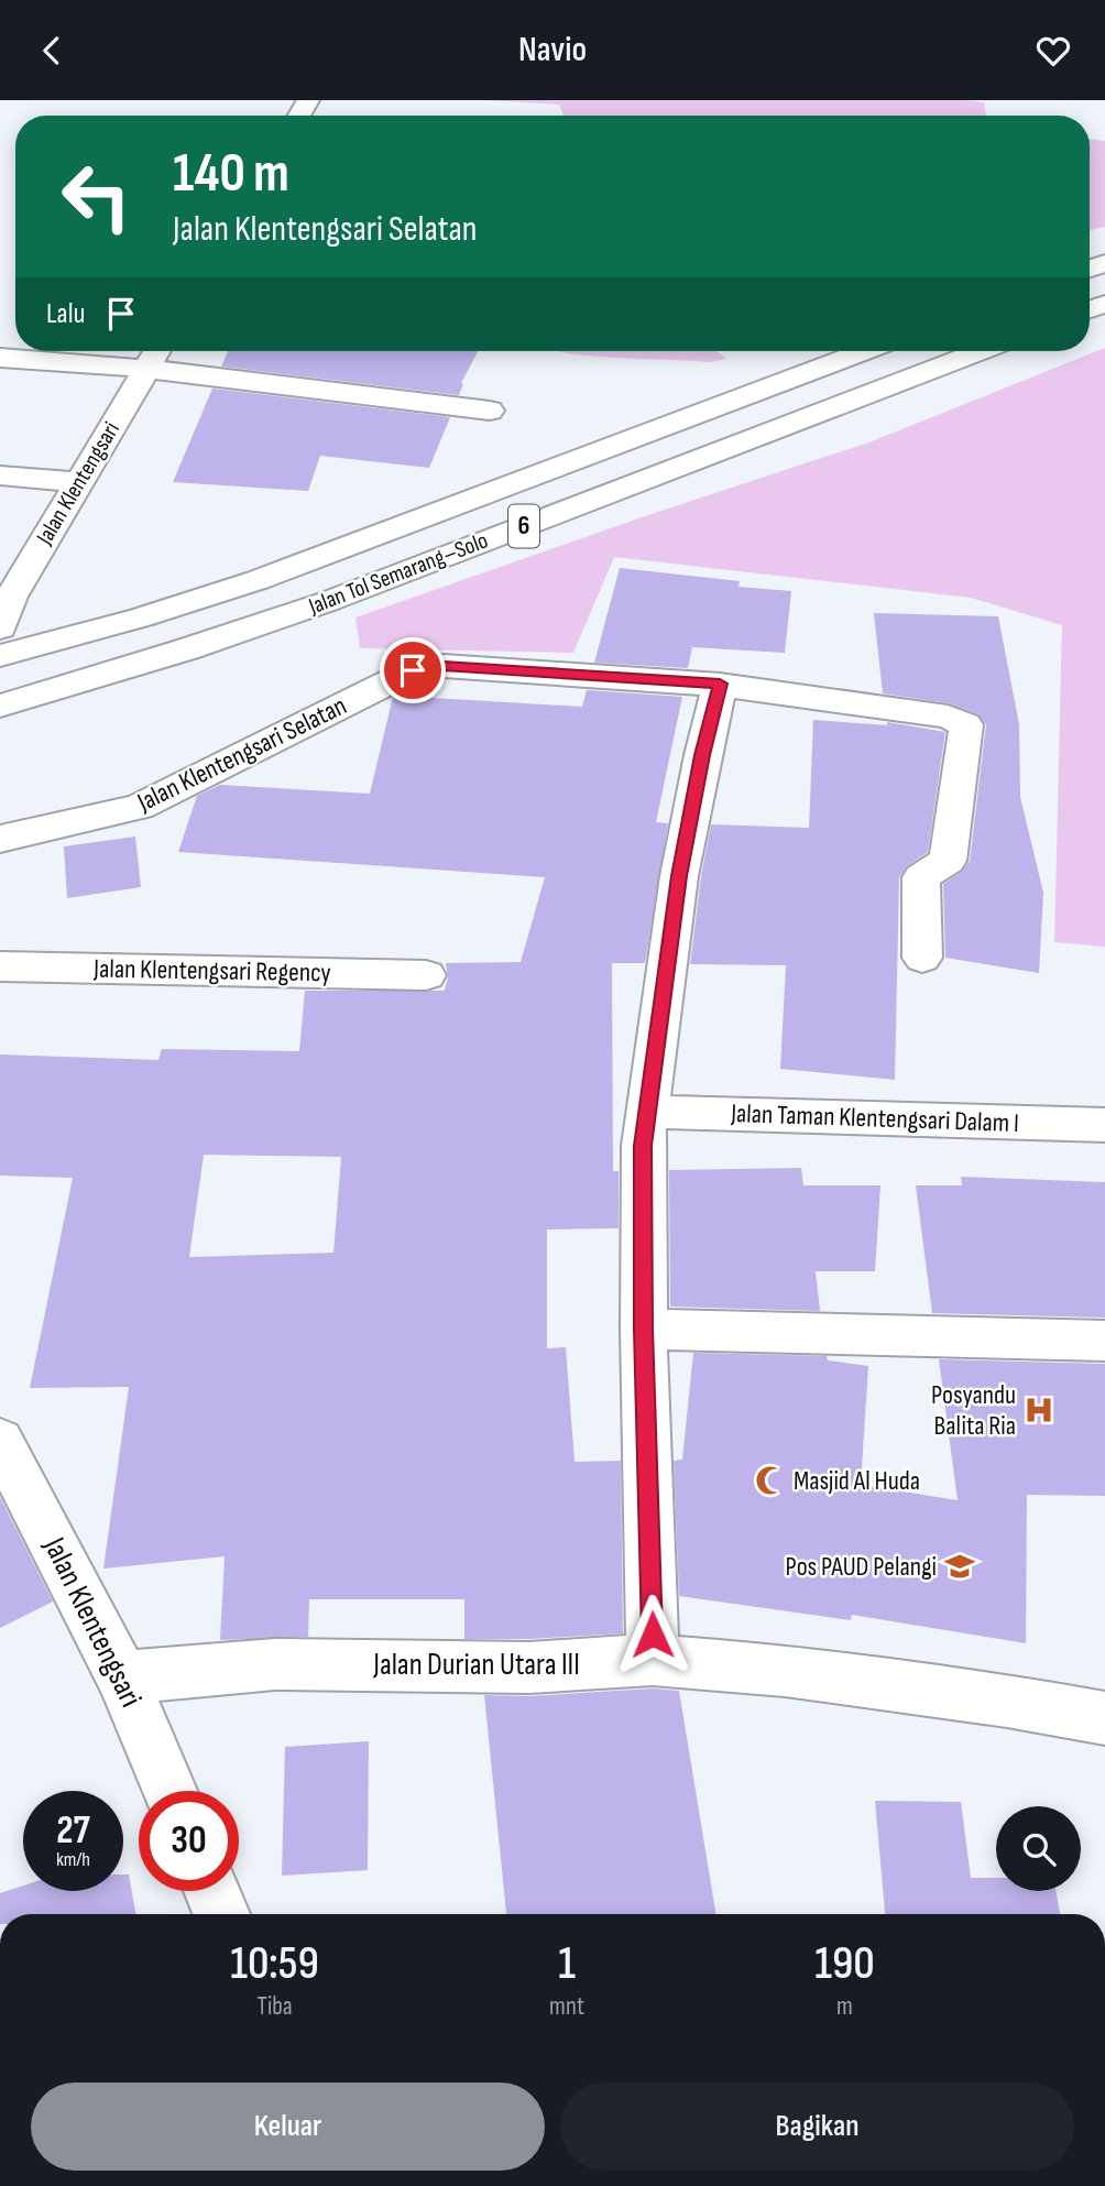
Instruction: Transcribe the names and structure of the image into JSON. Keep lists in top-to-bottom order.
{
  "streets": {
    "main road": [
      "Jalan Klentengsari",
      "6",
      "Jalan Tol Semarang–Solo",
      "Jalan Klentengsari Selatan",
      "Jalan Klentengsari Regency",
      "Jalan Taman Klentengsari Dalam I",
      "Jalan Durian Utara III"
    ]
  },
  "crossings": [
    ["Jalan Klentengsari", "Jalan Durian Utara III"]
  ],
  "places": {
    "hospital": ["Posyandu Balita Ria"],
    "mosque": ["Masjid Al Huda"],
    "school or university": ["Pos PAUD Pelangi"]
  },
  "page": {
    "header": "Navio",
    "turn": ["140 m", "Jalan Klentengsari Selatan"],
    "then": "Lalu",
    "speed": "27 km/h",
    "limit": "30",
    "eta": [
      "10:59",
      "Tiba",
      "1",
      "mnt",
      "190",
      "m"
    ],
    "buttons": ["Keluar", "Bagikan"]
  }
}
